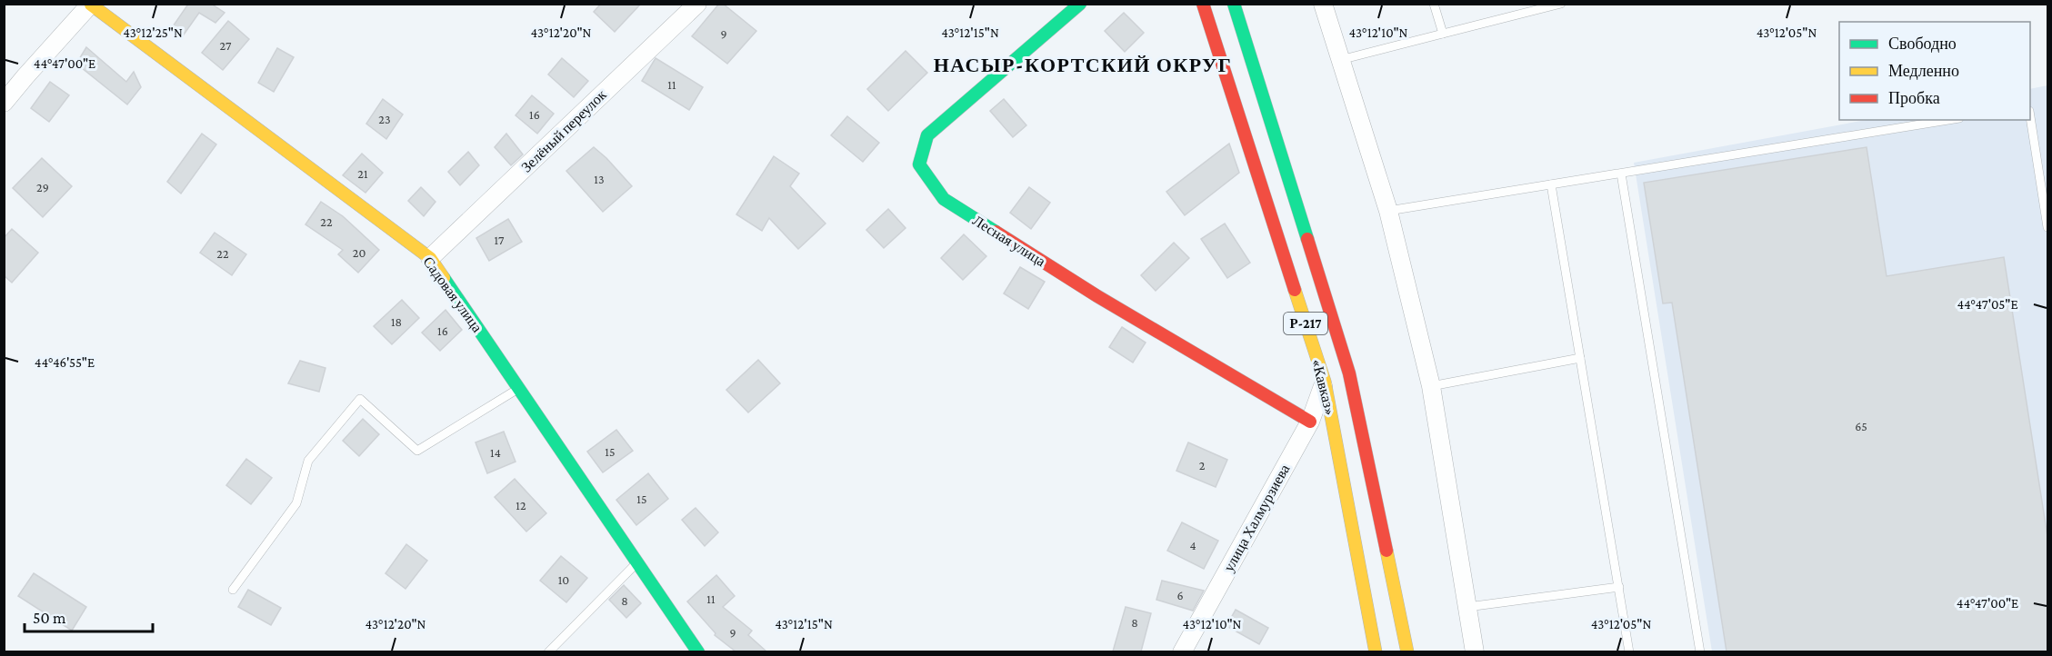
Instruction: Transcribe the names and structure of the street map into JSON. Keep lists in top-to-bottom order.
{
  "streets": {
    "main road": [
      "Лесная улица",
      "Садовая улица",
      "Р-217",
      "«Кавказ»"
    ],
    "street": ["Зелёный переулок", "улица Халмурзиева"]
  },
  "crossings": [
    ["Зелёный переулок", "Садовая улица"],
    ["Лесная улица", "улица Халмурзиева"],
    ["«Кавказ»", "улица Халмурзиева"]
  ],
  "districts": ["НАСЫР-КОРТСКИЙ ОКРУГ"],
  "house_numbers": [
    "9",
    "27",
    "11",
    "16",
    "23",
    "21",
    "13",
    "29",
    "22",
    "17",
    "20",
    "22",
    "18",
    "16",
    "65",
    "15",
    "14",
    "2",
    "15",
    "12",
    "4",
    "10",
    "6",
    "11",
    "8",
    "8",
    "9"
  ],
  "legend": ["Свободно", "Медленно", "Пробка"],
  "scale_bar": "50 m",
  "coordinates": [
    "43°12'05\"N",
    "43°12'25\"N",
    "43°12'20\"N",
    "43°12'15\"N",
    "43°12'10\"N",
    "44°47'00\"E",
    "44°47'05\"E",
    "44°46'55\"E"
  ]
}
